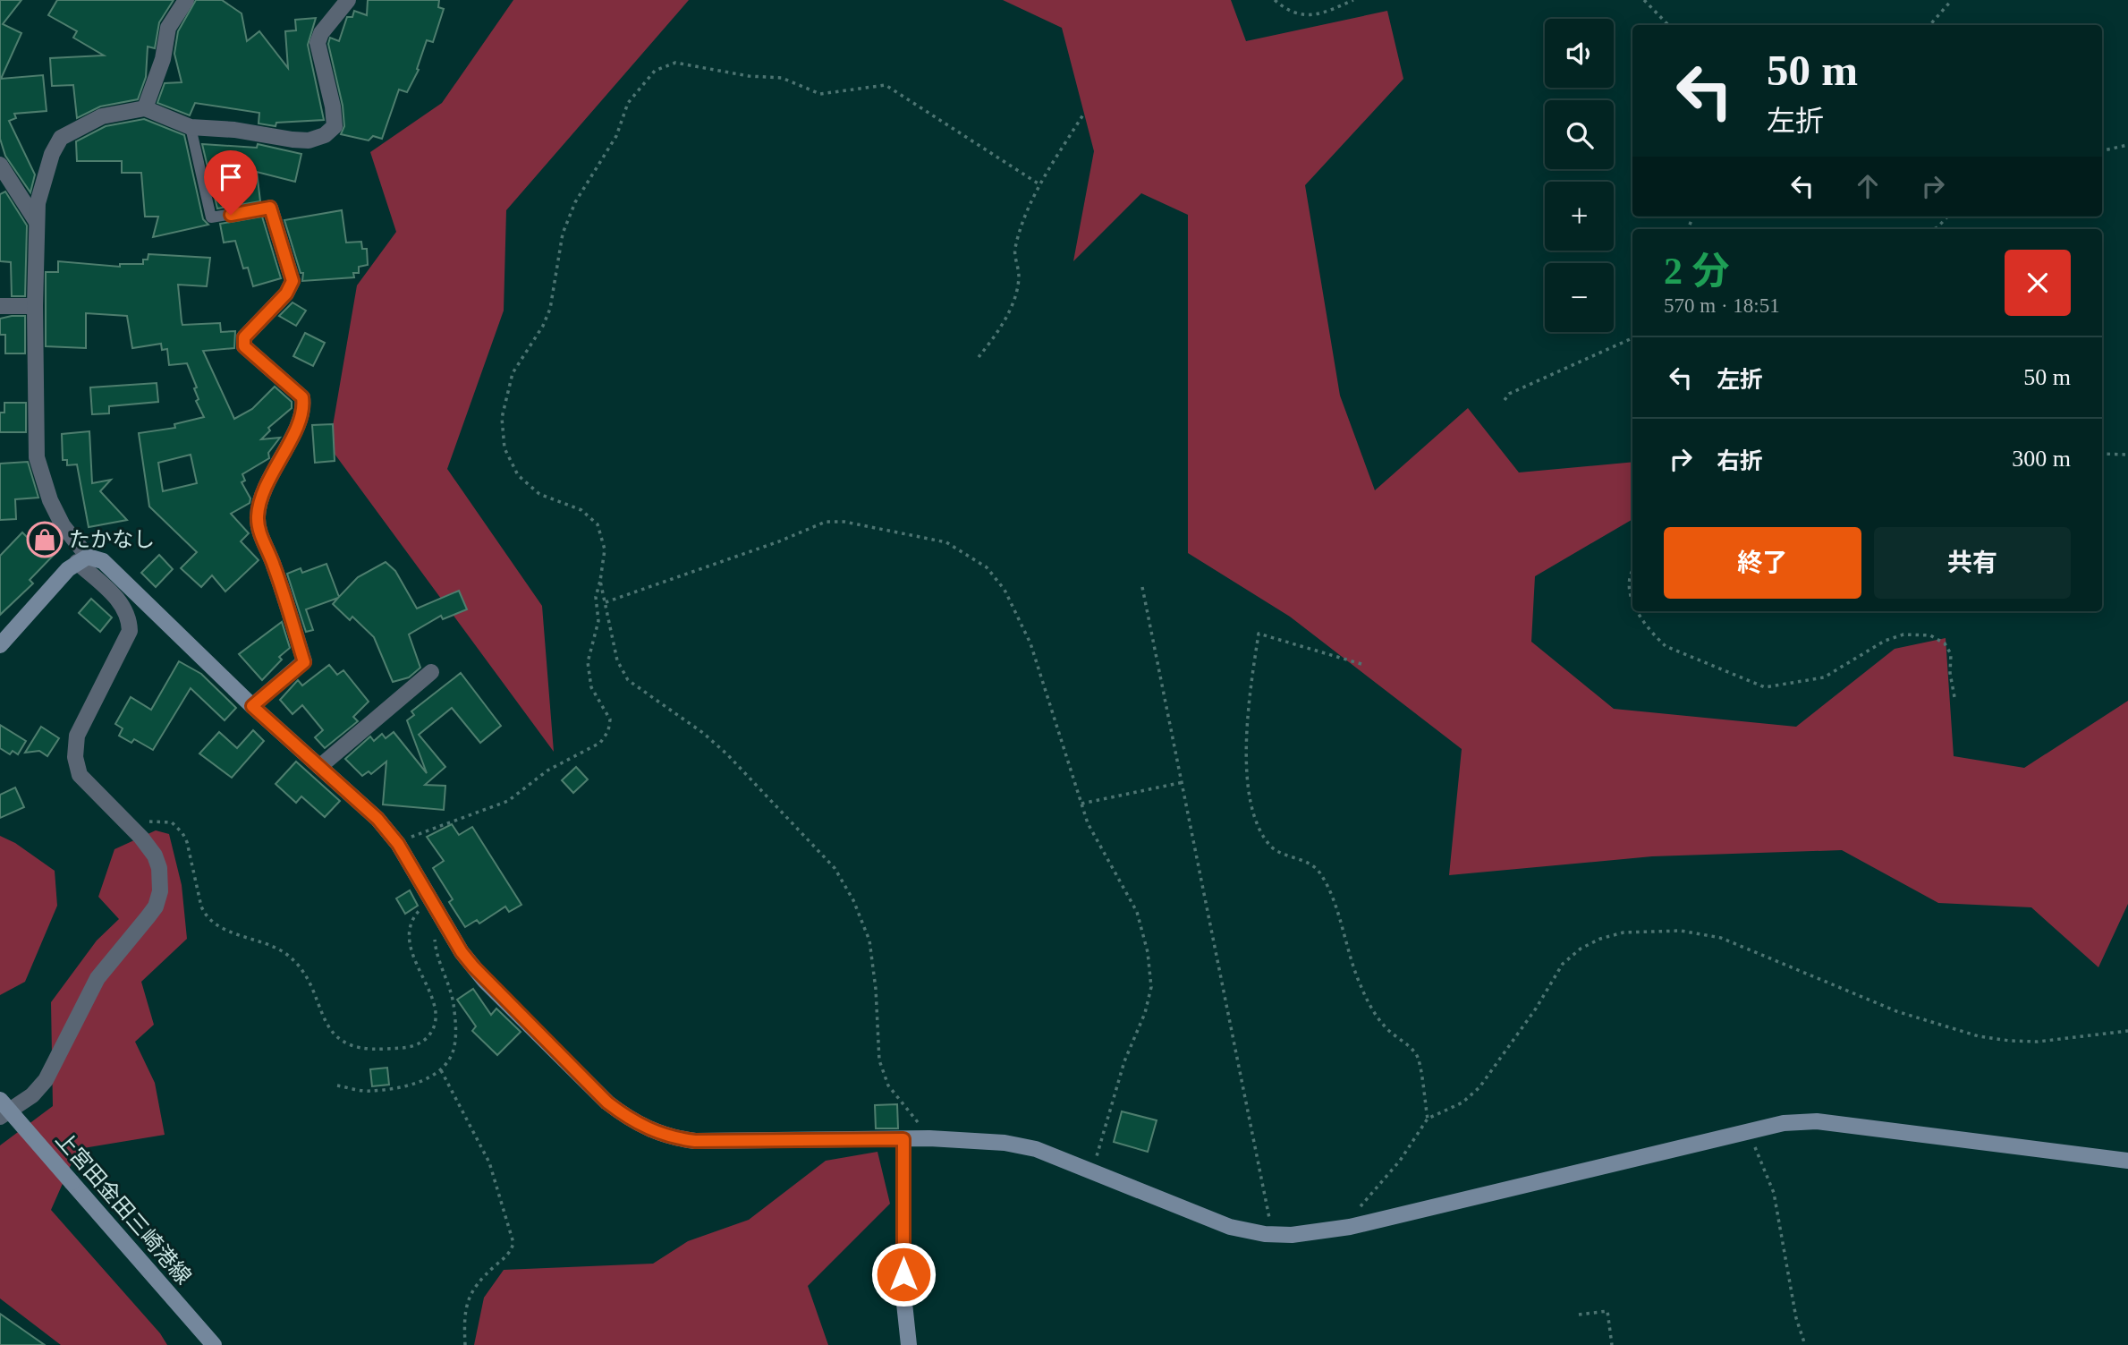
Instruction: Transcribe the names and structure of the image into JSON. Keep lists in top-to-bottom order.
{
  "streets": {
    "street": ["上宮田金田三崎港線"]
  },
  "places": {
    "shop": ["たかなし"]
  },
  "page": {
    "map_buttons": ["+", "−"],
    "turn": ["50 m", "左折"],
    "heading": ["2 分", "570 m · 18:51"],
    "list": [
      {
        "name": "左折",
        "value": "50 m"
      },
      {
        "name": "右折",
        "value": "300 m"
      }
    ],
    "buttons": ["終了", "共有"]
  }
}
